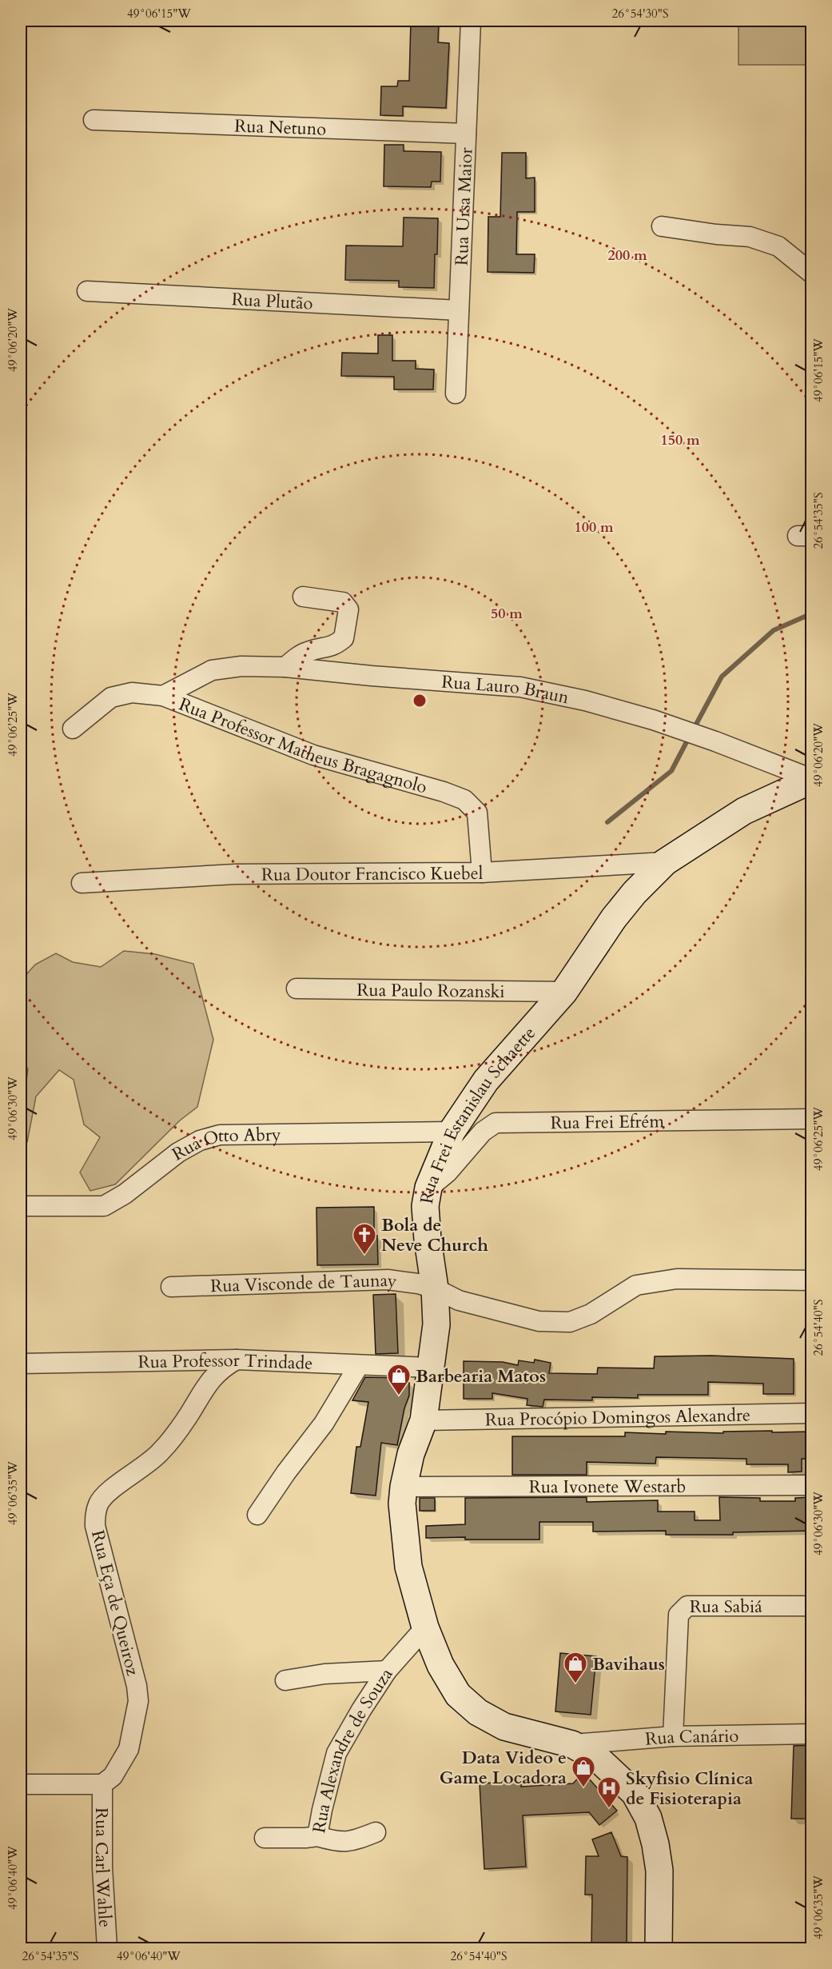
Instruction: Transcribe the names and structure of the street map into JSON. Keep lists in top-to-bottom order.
{
  "streets": {
    "main road": ["Rua Frei Estanislau Schaette"],
    "street": [
      "Rua Netuno",
      "Rua Ursa Maior",
      "Rua Plutão",
      "Rua Lauro Braun",
      "Rua Professor Matheus Bragagnolo",
      "Rua Doutor Francisco Kuebel",
      "Rua Paulo Rozanski",
      "Rua Frei Efrém",
      "Rua Otto Abry",
      "Rua Visconde de Taunay",
      "Rua Professor Trindade",
      "Rua Procópio Domingos Alexandre",
      "Rua Ivonete Westarb",
      "Rua Eça de Queiroz",
      "Rua Sabiá",
      "Rua Canário",
      "Rua Alexandre de Souza",
      "Rua Carl Wahle"
    ]
  },
  "crossings": [
    ["Rua Netuno", "Rua Ursa Maior"],
    ["Rua Ursa Maior", "Rua Plutão"],
    ["Rua Lauro Braun", "Rua Professor Matheus Bragagnolo"],
    ["Rua Lauro Braun", "Rua Frei Estanislau Schaette"],
    ["Rua Professor Matheus Bragagnolo", "Rua Doutor Francisco Kuebel"],
    ["Rua Doutor Francisco Kuebel", "Rua Frei Estanislau Schaette"],
    ["Rua Paulo Rozanski", "Rua Frei Estanislau Schaette"],
    ["Rua Frei Estanislau Schaette", "Rua Frei Efrém"],
    ["Rua Frei Estanislau Schaette", "Rua Otto Abry"],
    ["Rua Frei Estanislau Schaette", "Rua Visconde de Taunay"],
    ["Rua Frei Estanislau Schaette", "Rua Professor Trindade"],
    ["Rua Frei Estanislau Schaette", "Rua Procópio Domingos Alexandre"],
    ["Rua Frei Estanislau Schaette", "Rua Ivonete Westarb"],
    ["Rua Frei Estanislau Schaette", "Rua Canário"],
    ["Rua Frei Estanislau Schaette", "Rua Alexandre de Souza"],
    ["Rua Professor Trindade", "Rua Eça de Queiroz"],
    ["Rua Eça de Queiroz", "Rua Carl Wahle"],
    ["Rua Sabiá", "Rua Canário"]
  ],
  "places": {
    "church": ["Bola de Neve Church"],
    "shop": ["Barbearia Matos", "Bavihaus", "Data Video e Game Locadora"],
    "hospital": ["Skyfisio Clínica de Fisioterapia"]
  },
  "coordinates": [
    "49°06'15\"W",
    "26°54'30\"S",
    "49°06'20\"W",
    "26°54'35\"S",
    "49°06'25\"W",
    "49°06'30\"W",
    "26°54'40\"S",
    "49°06'35\"W",
    "49°06'40\"W"
  ],
  "rings": [
    "200 m",
    "150 m",
    "100 m",
    "50 m"
  ]
}
